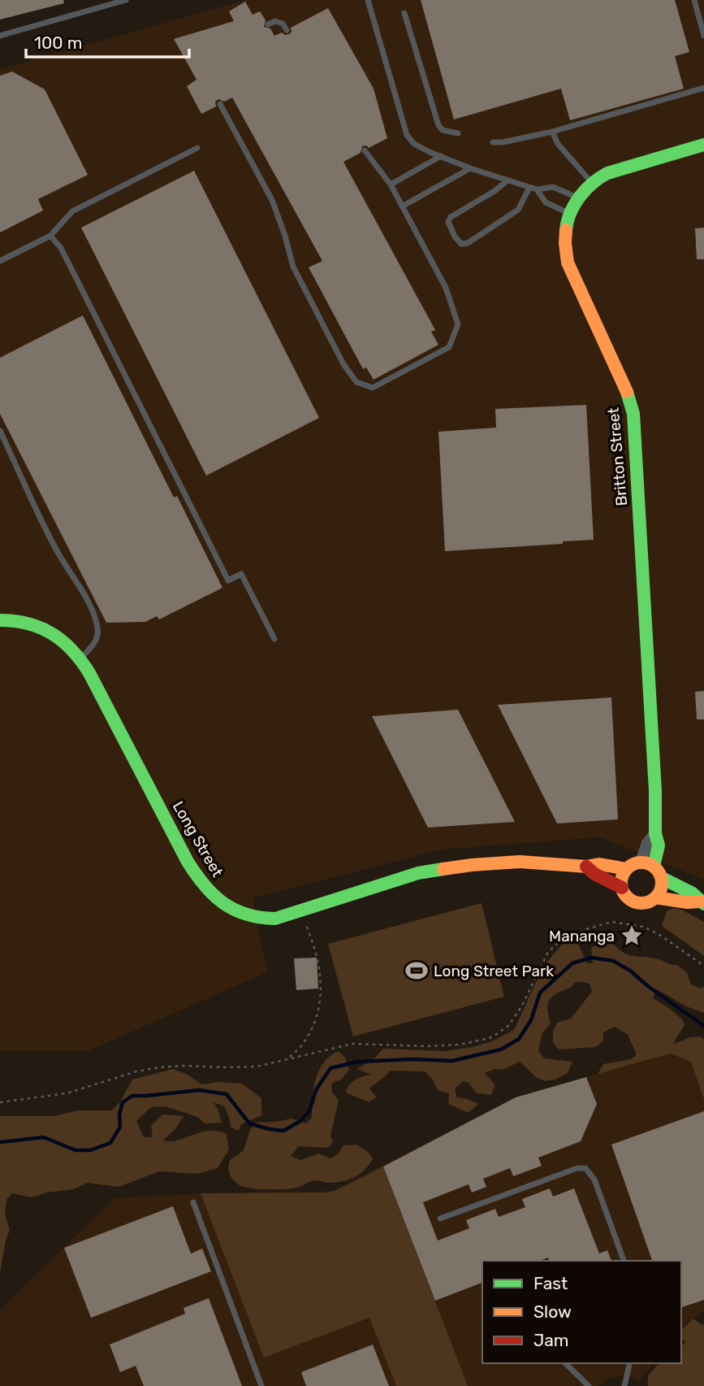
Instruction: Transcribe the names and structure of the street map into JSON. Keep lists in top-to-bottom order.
{
  "streets": {
    "street": ["Britton Street", "Long Street"]
  },
  "crossings": [
    ["Britton Street", "Long Street"]
  ],
  "places": {
    "place": ["Mananga"],
    "sports": ["Long Street Park"]
  },
  "legend": ["Fast", "Slow", "Jam"],
  "scale_bar": "100 m"
}
